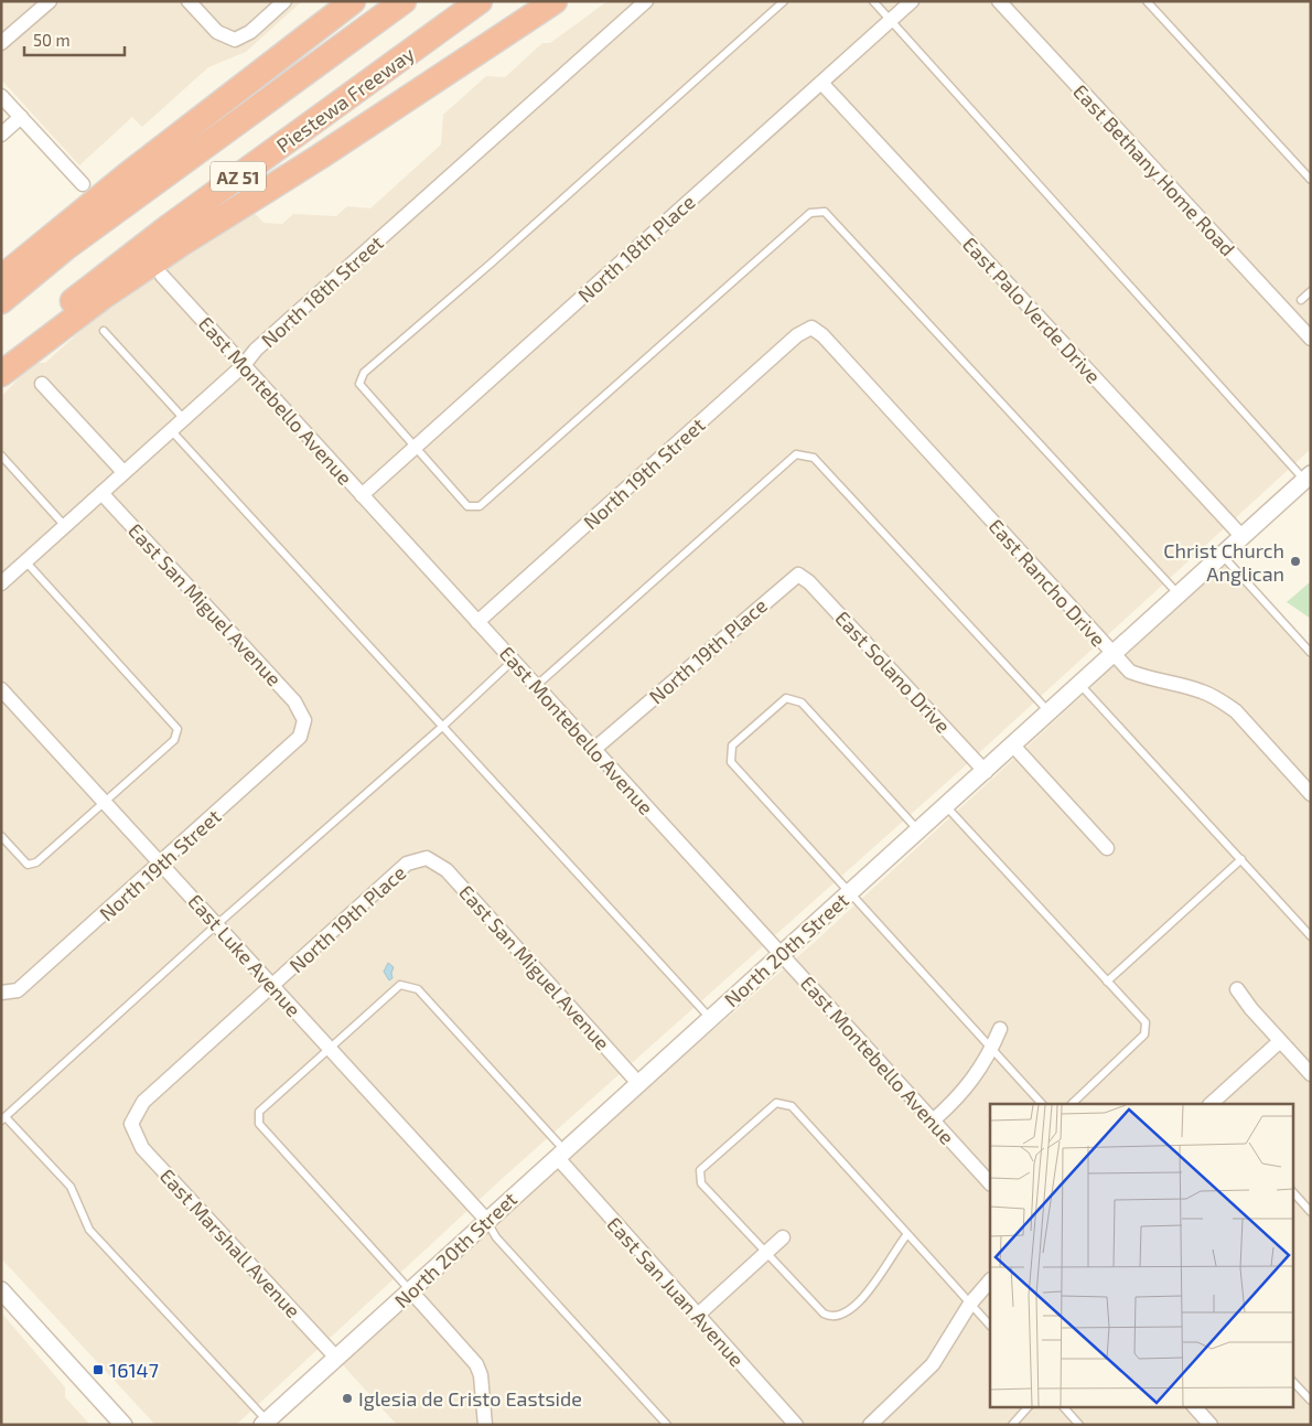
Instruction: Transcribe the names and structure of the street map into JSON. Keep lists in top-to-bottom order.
{
  "streets": {
    "highway": ["Piestewa Freeway", "AZ 51"],
    "street": [
      "East Bethany Home Road",
      "North 18th Place",
      "North 18th Street",
      "East Palo Verde Drive",
      "East Montebello Avenue",
      "North 19th Street",
      "East Rancho Drive",
      "East San Miguel Avenue",
      "North 19th Place",
      "East Solano Drive",
      "North 20th Street",
      "East Luke Avenue",
      "East Marshall Avenue",
      "East San Juan Avenue"
    ]
  },
  "crossings": [
    ["North 18th Place", "East Palo Verde Drive"],
    ["North 18th Place", "East Montebello Avenue"],
    ["North 18th Street", "East Montebello Avenue"],
    ["North 18th Street", "East San Miguel Avenue"],
    ["East Palo Verde Drive", "North 20th Street"],
    ["East Montebello Avenue", "North 19th Street"],
    ["East Montebello Avenue", "North 19th Place"],
    ["East Montebello Avenue", "North 20th Street"],
    ["North 19th Street", "East Rancho Drive"],
    ["North 19th Street", "East San Miguel Avenue"],
    ["North 19th Street", "East Luke Avenue"],
    ["East Rancho Drive", "North 20th Street"],
    ["East San Miguel Avenue", "North 19th Place"],
    ["East San Miguel Avenue", "North 20th Street"],
    ["North 19th Place", "East Solano Drive"],
    ["North 19th Place", "East Luke Avenue"],
    ["North 19th Place", "East Marshall Avenue"],
    ["East Solano Drive", "North 20th Street"],
    ["North 20th Street", "East Luke Avenue"],
    ["North 20th Street", "East Marshall Avenue"],
    ["North 20th Street", "East San Juan Avenue"]
  ],
  "places": {
    "other": ["Christ Church Anglican", "Iglesia de Cristo Eastside"],
    "transit": ["16147"]
  },
  "scale_bar": "50 m"
}
